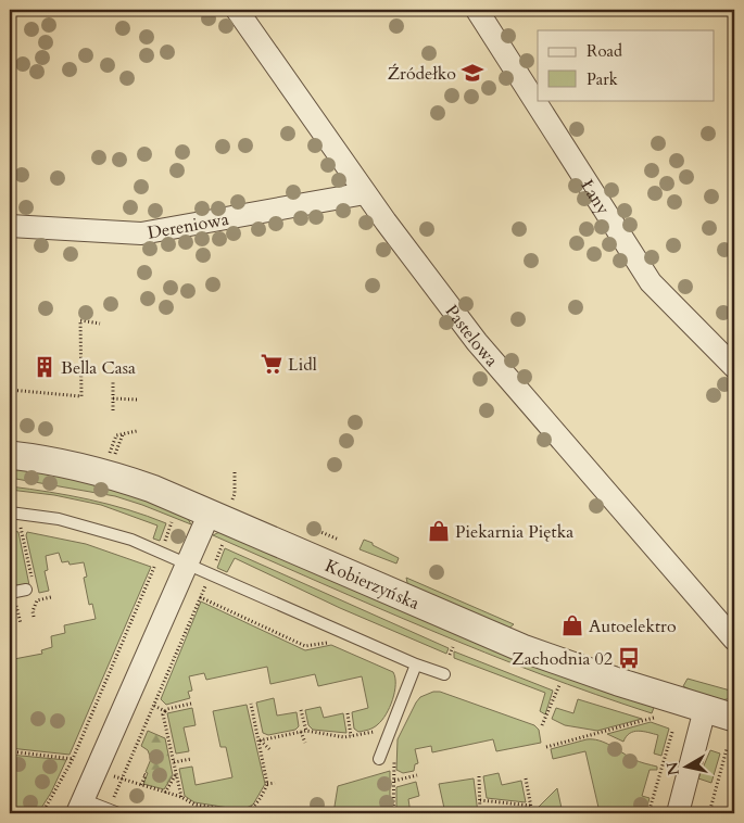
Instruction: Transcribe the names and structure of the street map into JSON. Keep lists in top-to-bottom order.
{
  "streets": {
    "street": [
      "Łany",
      "Dereniowa",
      "Pastelowa",
      "Kobierzyńska"
    ]
  },
  "crossings": [
    ["Dereniowa", "Pastelowa"]
  ],
  "places": {
    "school or university": ["Źródełko"],
    "supermarket": ["Lidl"],
    "building": ["Bella Casa"],
    "shop": ["Piekarnia Piętka", "Autoelektro"],
    "bus stop": ["Zachodnia 02"]
  },
  "legend": ["Road", "Park"],
  "north": "left"
}
